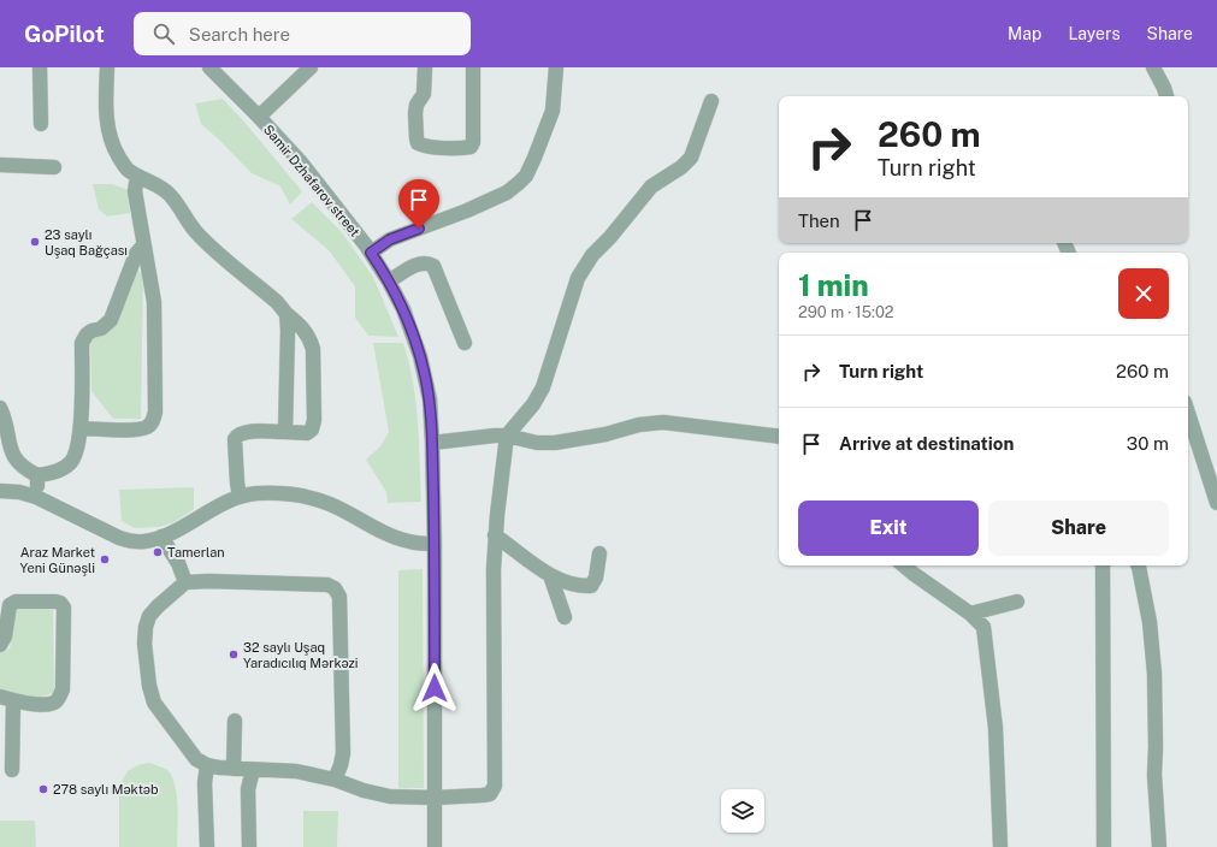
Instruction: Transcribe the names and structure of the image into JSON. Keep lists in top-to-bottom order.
{
  "streets": {
    "street": ["Samir Dzhafarov street"]
  },
  "places": [
    "23 saylı Uşaq Bağçası",
    "Tamerlan",
    "Araz Market Yeni Günəşli",
    "32 saylı Uşaq Yaradıcılıq Mərkəzi",
    "278 saylı Məktəb"
  ],
  "page": {
    "header": "GoPilot",
    "search": "Search here",
    "nav": ["Map", "Layers", "Share"],
    "turn": ["260 m", "Turn right"],
    "then": "Then",
    "heading": ["1 min", "290 m · 15:02"],
    "list": [
      {
        "name": "Turn right",
        "value": "260 m"
      },
      {
        "name": "Arrive at destination",
        "value": "30 m"
      }
    ],
    "buttons": ["Exit", "Share"]
  }
}
